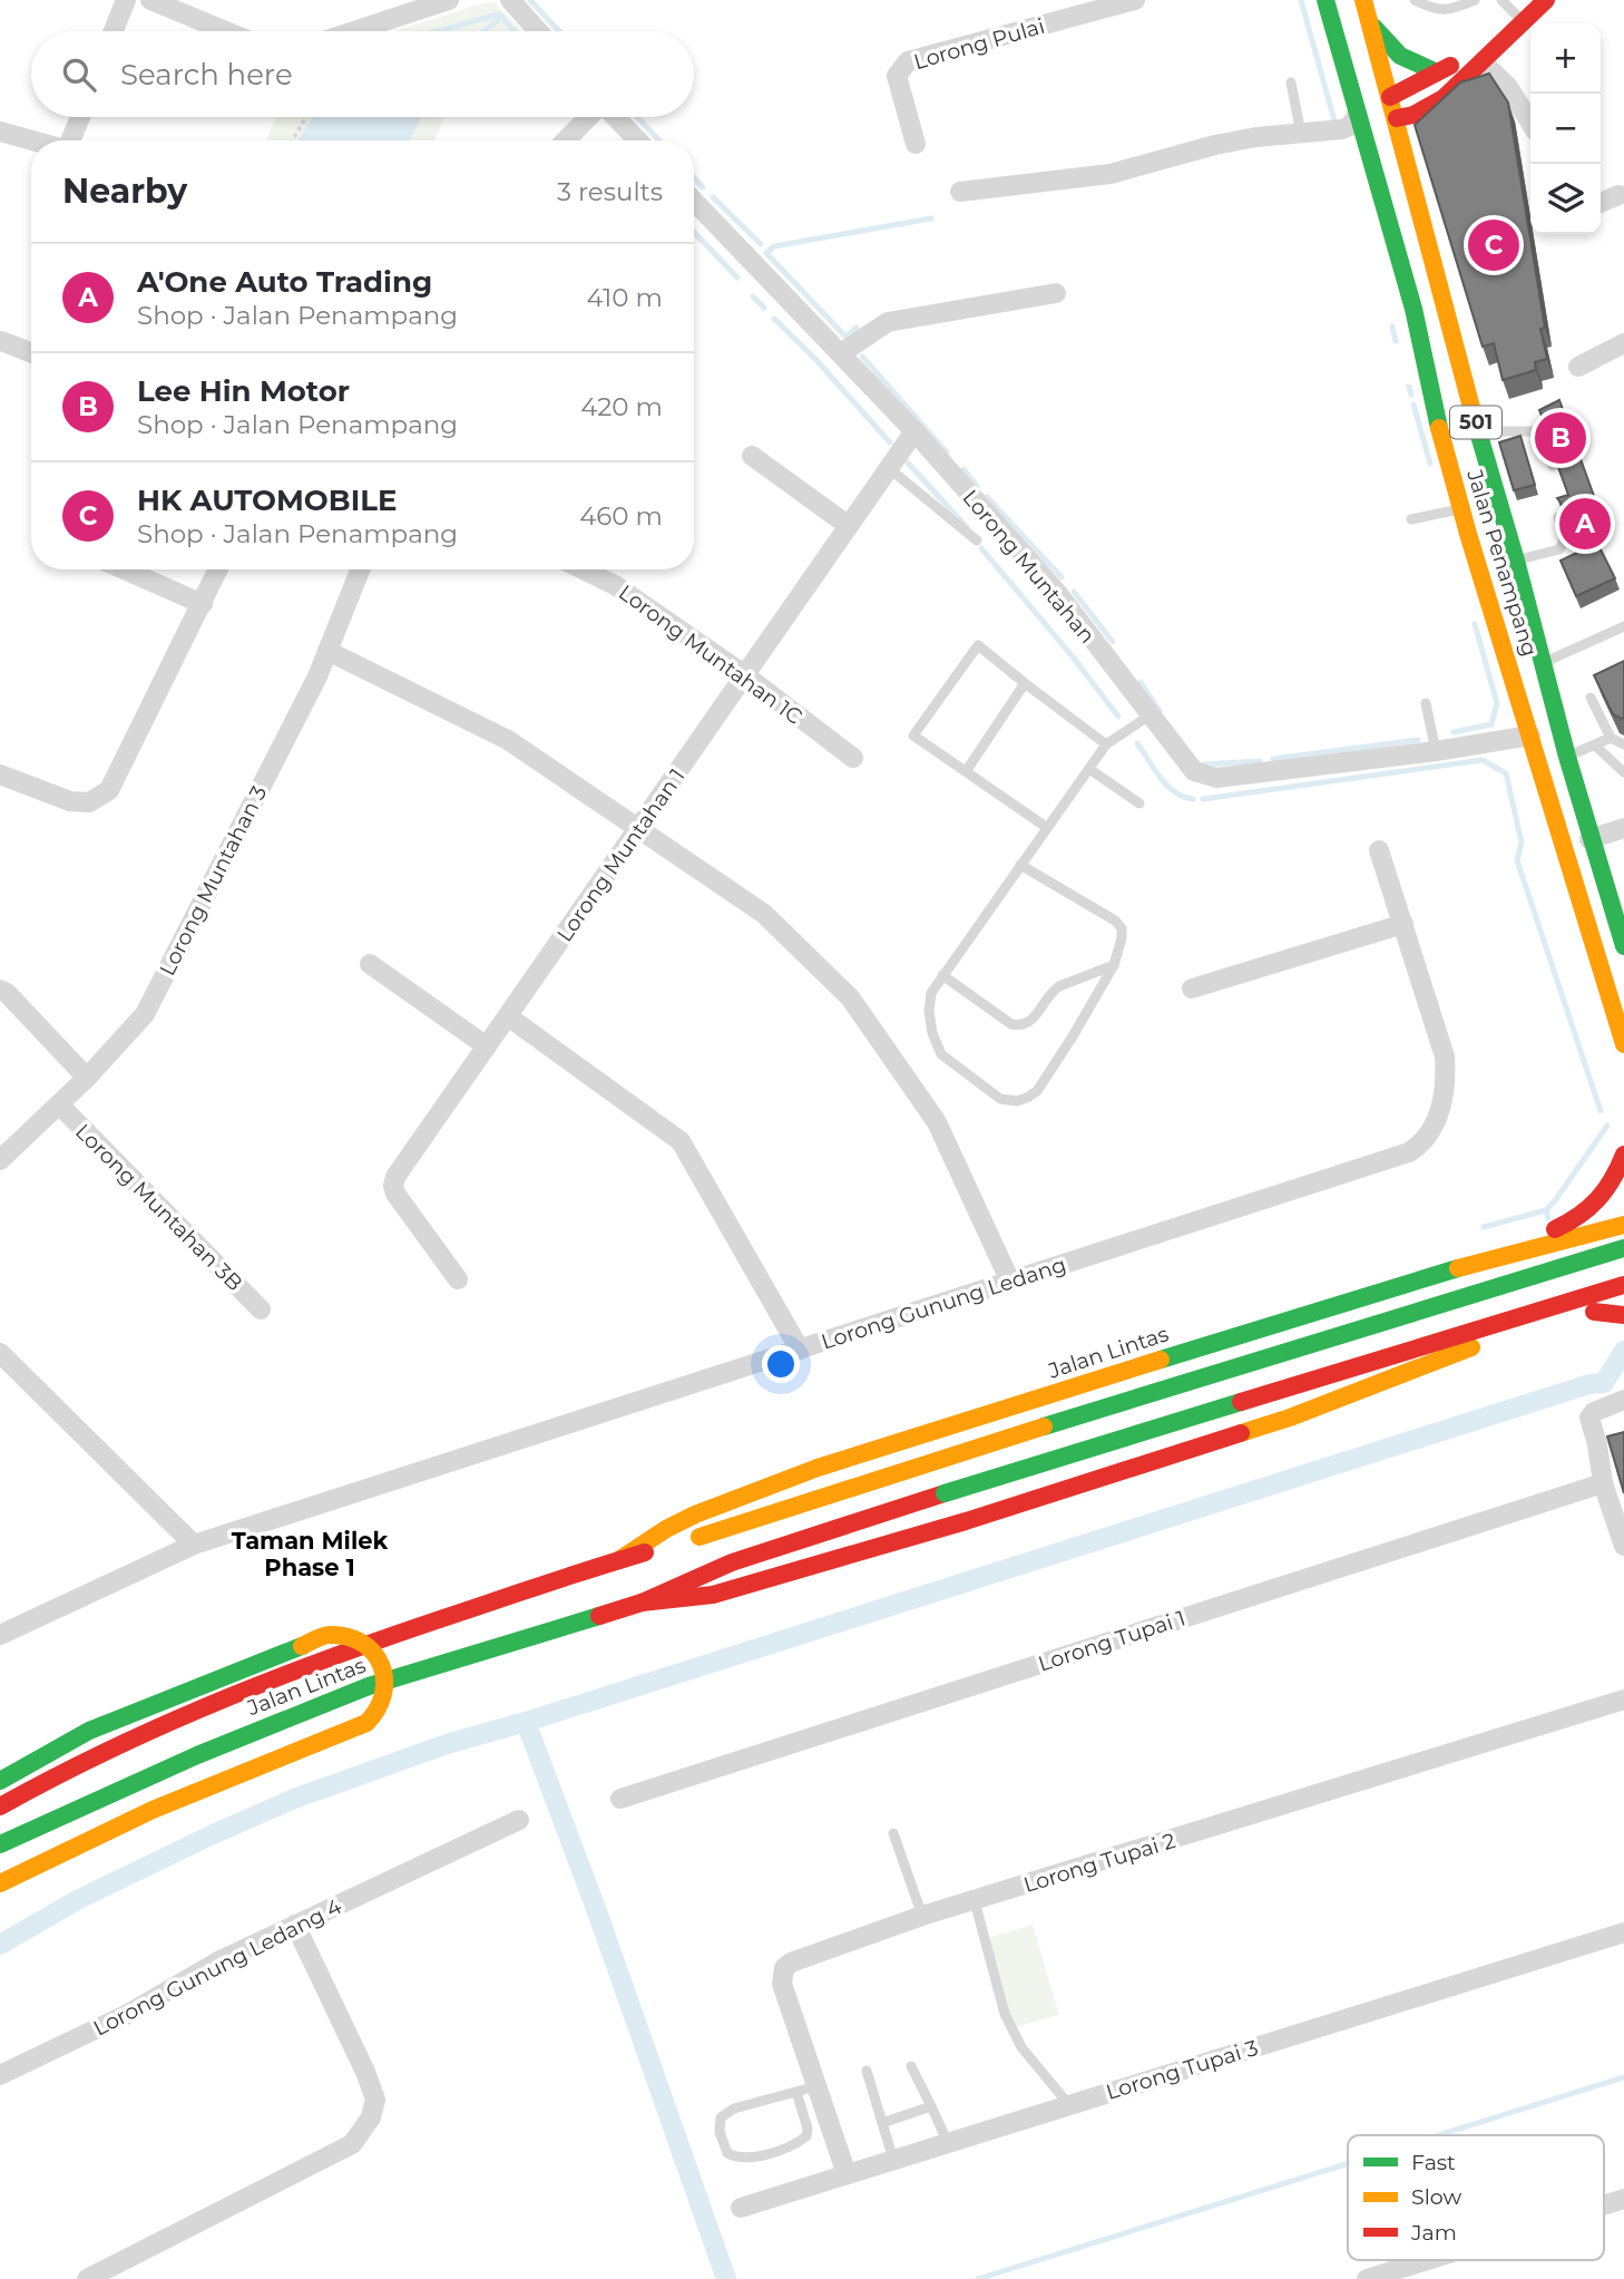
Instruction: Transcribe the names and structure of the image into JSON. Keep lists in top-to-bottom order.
{
  "streets": {
    "main road": ["501", "Jalan Penampang", "Jalan Lintas"],
    "street": [
      "Lorong Pulai",
      "Lorong Muntahan",
      "Lorong Muntahan 1C",
      "Lorong Muntahan 1",
      "Lorong Muntahan 3",
      "Lorong Muntahan 3B",
      "Lorong Gunung Ledang",
      "Lorong Tupai 1",
      "Lorong Tupai 2",
      "Lorong Gunung Ledang 4",
      "Lorong Tupai 3"
    ]
  },
  "crossings": [
    ["Jalan Penampang", "Lorong Muntahan"],
    ["Lorong Muntahan", "Lorong Muntahan 1"],
    ["Lorong Muntahan 1C", "Lorong Muntahan 1"],
    ["Lorong Muntahan 3", "Lorong Muntahan 3B"],
    ["Lorong Tupai 2", "Lorong Tupai 3"]
  ],
  "districts": ["Taman Milek Phase 1"],
  "legend": ["Fast", "Slow", "Jam"],
  "page": {
    "map_buttons": ["+", "−"],
    "search": "Search here",
    "heading": ["Nearby", "3 results"],
    "pins": ["C", "B", "A"],
    "list": [
      {
        "mark": "A",
        "name": "A'One Auto Trading",
        "note": "Shop · Jalan Penampang",
        "value": "410 m"
      },
      {
        "mark": "B",
        "name": "Lee Hin Motor",
        "note": "Shop · Jalan Penampang",
        "value": "420 m"
      },
      {
        "mark": "C",
        "name": "HK AUTOMOBILE",
        "note": "Shop · Jalan Penampang",
        "value": "460 m"
      }
    ]
  }
}
